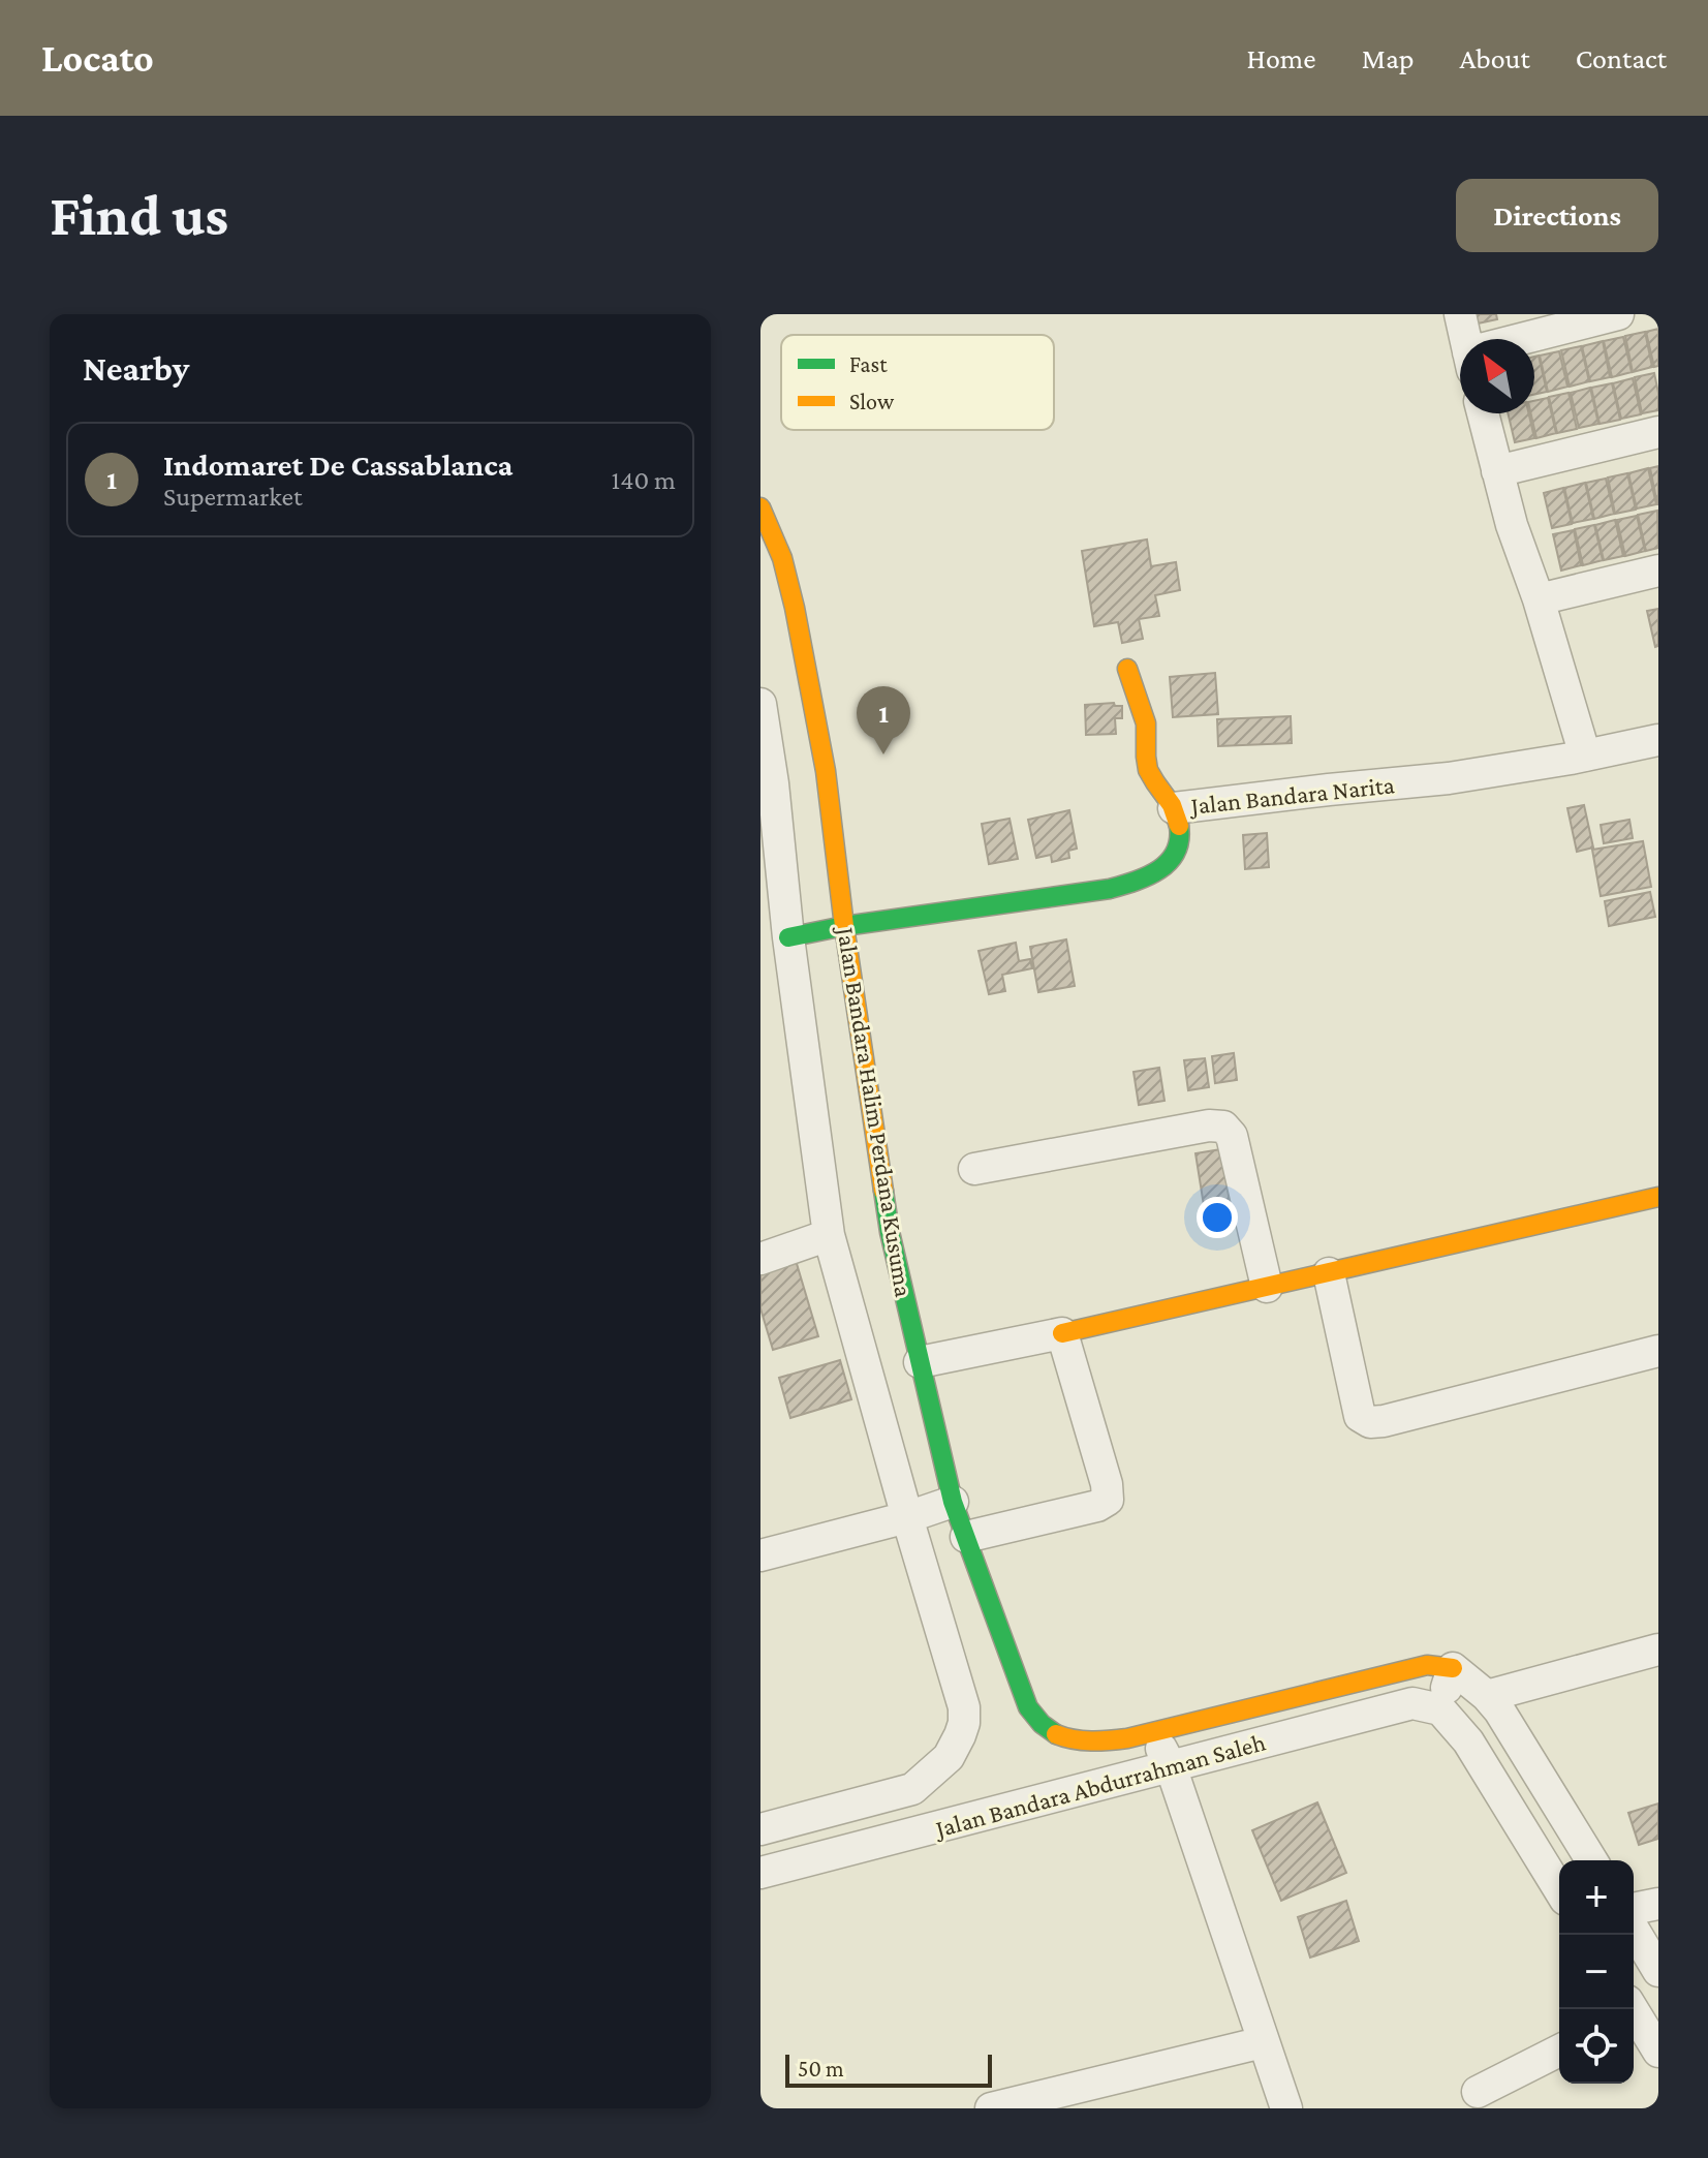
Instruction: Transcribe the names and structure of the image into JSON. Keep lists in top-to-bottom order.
{
  "streets": {
    "street": ["Jalan Bandara Narita", "Jalan Bandara Halim Perdana Kusuma", "Jalan Bandara Abdurrahman Saleh"]
  },
  "crossings": [
    ["Jalan Bandara Narita", "Jalan Bandara Halim Perdana Kusuma"],
    ["Jalan Bandara Halim Perdana Kusuma", "Jalan Bandara Abdurrahman Saleh"]
  ],
  "legend": ["Fast", "Slow"],
  "scale_bar": "50 m",
  "north": "top left",
  "page": {
    "header": "Locato",
    "nav": [
      "Home",
      "Map",
      "About",
      "Contact"
    ],
    "buttons": "Directions",
    "title": "Find us",
    "heading": "Nearby",
    "list": [
      {
        "mark": "1",
        "name": "Indomaret De Cassablanca",
        "note": "Supermarket",
        "value": "140 m"
      }
    ],
    "pins": "1",
    "map_buttons": ["+", "−"],
    "scale": "50 m"
  }
}
